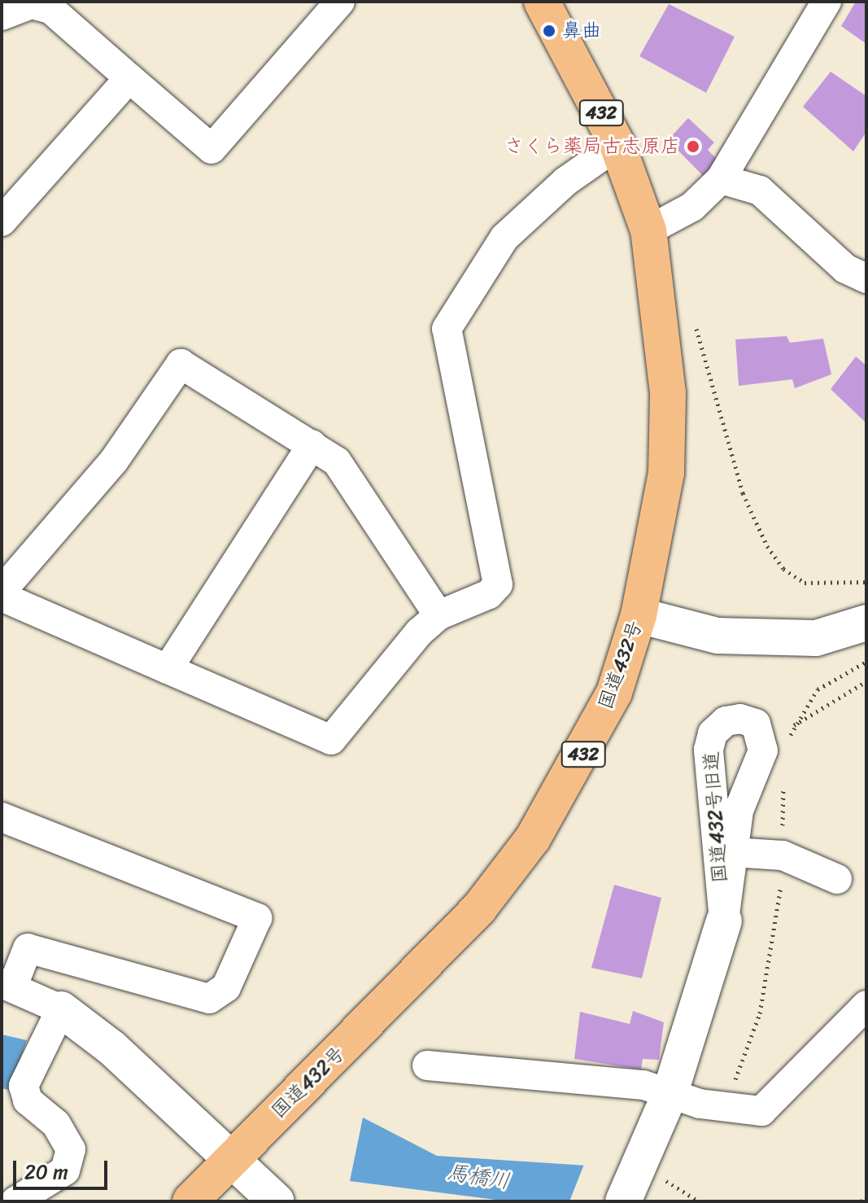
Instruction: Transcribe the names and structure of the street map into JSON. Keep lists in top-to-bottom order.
{
  "streets": {
    "highway": ["432", "国道432号"],
    "street": ["国道432号旧道"]
  },
  "water": ["馬橋川"],
  "places": ["鼻曲", "さくら薬局古志原店"],
  "scale_bar": "20 m"
}
